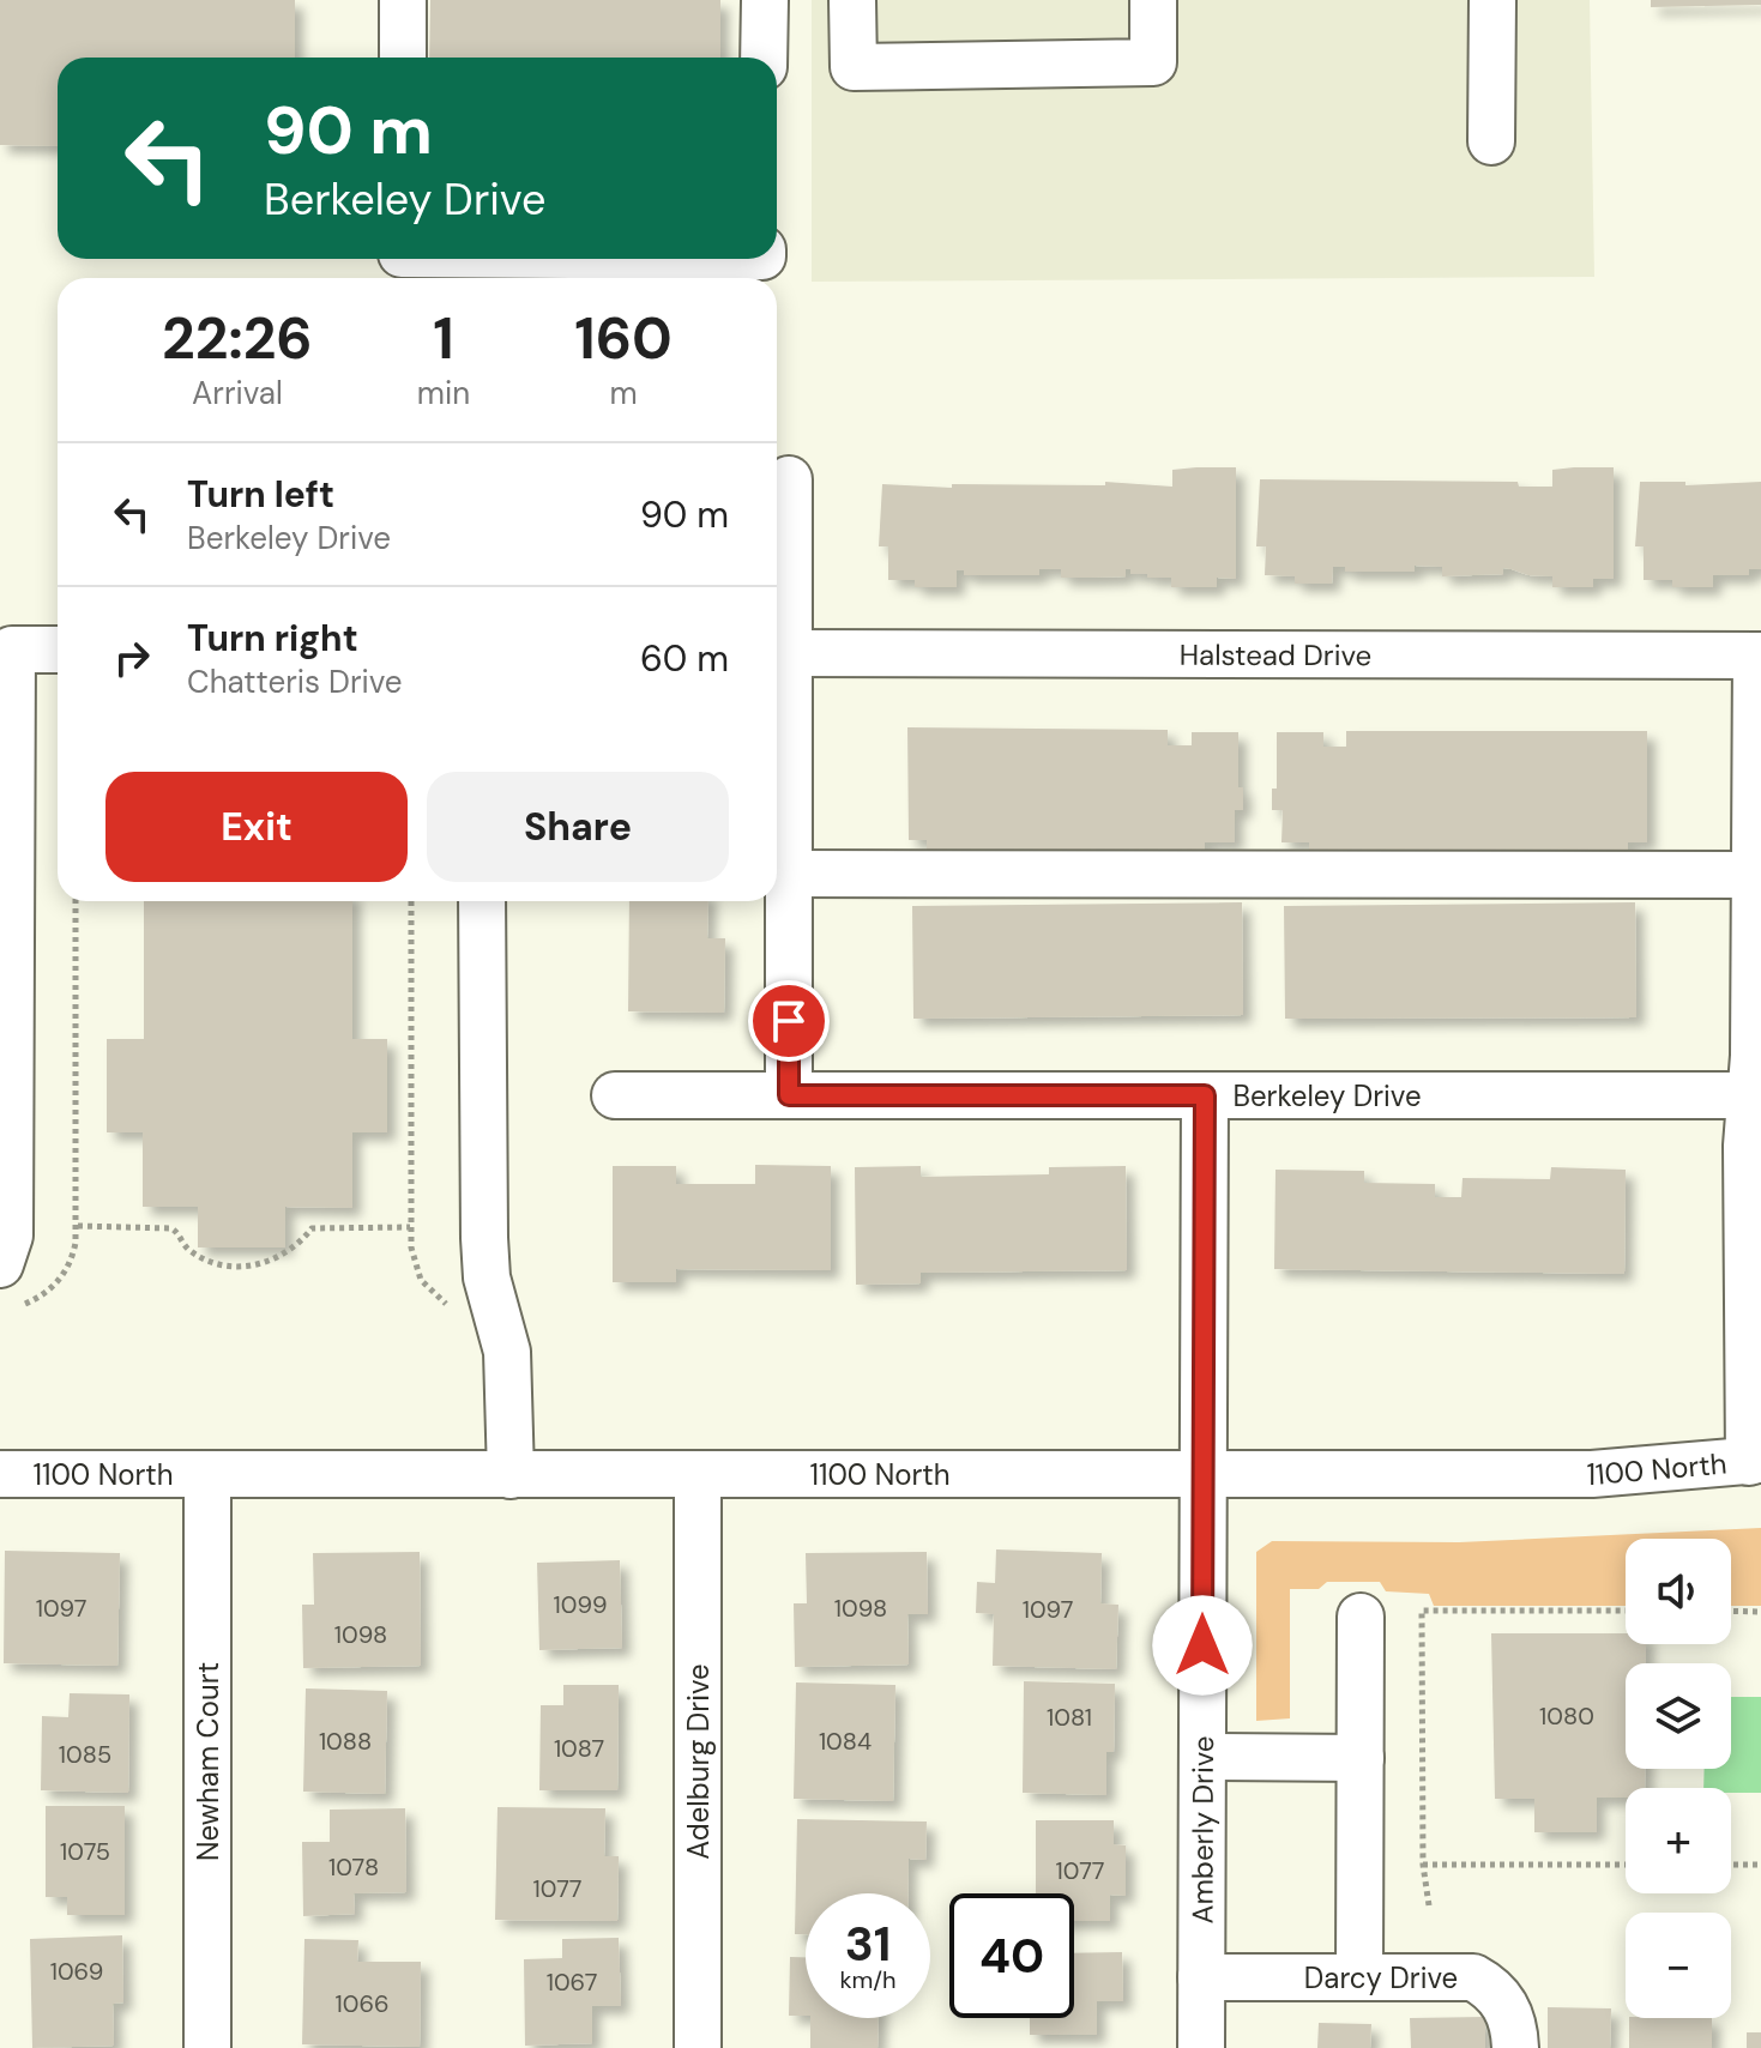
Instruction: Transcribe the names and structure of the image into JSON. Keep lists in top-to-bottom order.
{
  "streets": {
    "street": [
      "Halstead Drive",
      "Berkeley Drive",
      "1100 North",
      "Newham Court",
      "Adelburg Drive",
      "Amberly Drive",
      "Darcy Drive"
    ]
  },
  "crossings": [
    ["Berkeley Drive", "Amberly Drive"],
    ["1100 North", "Newham Court"],
    ["1100 North", "Adelburg Drive"],
    ["1100 North", "Amberly Drive"],
    ["Amberly Drive", "Darcy Drive"]
  ],
  "house_numbers": [
    "1099",
    "1097",
    "1098",
    "1097",
    "1098",
    "1080",
    "1081",
    "1088",
    "1084",
    "1087",
    "1085",
    "1075",
    "1078",
    "1077",
    "1077",
    "1069",
    "1067",
    "1066"
  ],
  "page": {
    "turn": ["90 m", "Berkeley Drive"],
    "eta": [
      "22:26",
      "Arrival",
      "1",
      "min",
      "160",
      "m"
    ],
    "list": [
      {
        "name": "Turn left",
        "note": "Berkeley Drive",
        "value": "90 m"
      },
      {
        "name": "Turn right",
        "note": "Chatteris Drive",
        "value": "60 m"
      }
    ],
    "buttons": ["Exit", "Share"],
    "map_buttons": ["+", "−"],
    "speed": "31 km/h",
    "limit": "40"
  }
}
